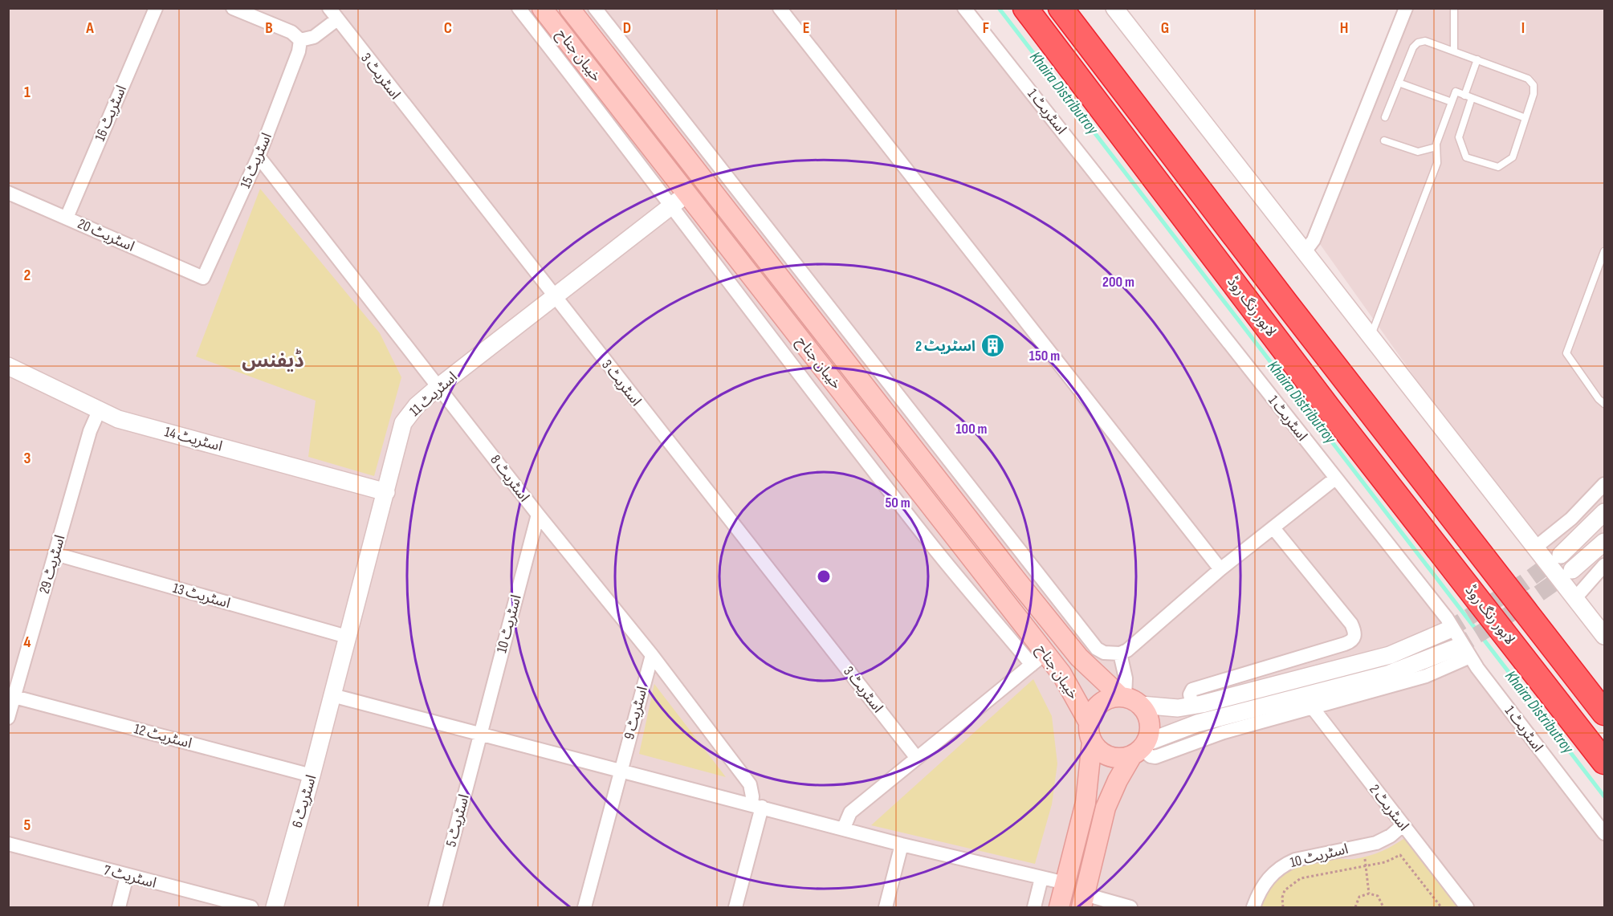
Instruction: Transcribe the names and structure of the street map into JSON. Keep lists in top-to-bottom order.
{
  "streets": {
    "highway": ["لاہور رنگ روڈ"],
    "main road": ["خیبان جناح"],
    "street": [
      "اسٹریٹ 3",
      "اسٹریٹ 1",
      "اسٹریٹ 16",
      "اسٹریٹ 15",
      "اسٹریٹ 20",
      "اسٹریٹ 11",
      "اسٹریٹ 14",
      "اسٹریٹ 8",
      "اسٹریٹ 29",
      "اسٹریٹ 13",
      "اسٹریٹ 10",
      "اسٹریٹ 9",
      "اسٹریٹ 12",
      "اسٹریٹ 6",
      "اسٹریٹ 2",
      "اسٹریٹ 5",
      "اسٹریٹ 7"
    ]
  },
  "crossings": [
    ["خیبان جناح", "اسٹریٹ 11"],
    ["اسٹریٹ 3", "اسٹریٹ 11"],
    ["اسٹریٹ 16", "اسٹریٹ 20"],
    ["اسٹریٹ 15", "اسٹریٹ 20"],
    ["اسٹریٹ 15", "اسٹریٹ 8"],
    ["اسٹریٹ 11", "اسٹریٹ 14"],
    ["اسٹریٹ 11", "اسٹریٹ 8"],
    ["اسٹریٹ 11", "اسٹریٹ 13"],
    ["اسٹریٹ 11", "اسٹریٹ 6"],
    ["اسٹریٹ 14", "اسٹریٹ 29"],
    ["اسٹریٹ 8", "اسٹریٹ 10"],
    ["اسٹریٹ 8", "اسٹریٹ 9"],
    ["اسٹریٹ 29", "اسٹریٹ 13"],
    ["اسٹریٹ 29", "اسٹریٹ 12"],
    ["اسٹریٹ 10", "اسٹریٹ 2"],
    ["اسٹریٹ 10", "اسٹریٹ 5"],
    ["اسٹریٹ 12", "اسٹریٹ 6"]
  ],
  "districts": ["ڈیفنس"],
  "water": ["Khaira Distributroy"],
  "places": {
    "building": ["اسٹریٹ 2"]
  },
  "grid": {
    "columns": [
      "A",
      "B",
      "C",
      "D",
      "E",
      "F",
      "G",
      "H",
      "I"
    ],
    "rows": [
      "1",
      "2",
      "3",
      "4",
      "5"
    ]
  },
  "rings": [
    "200 m",
    "150 m",
    "100 m",
    "50 m"
  ]
}
